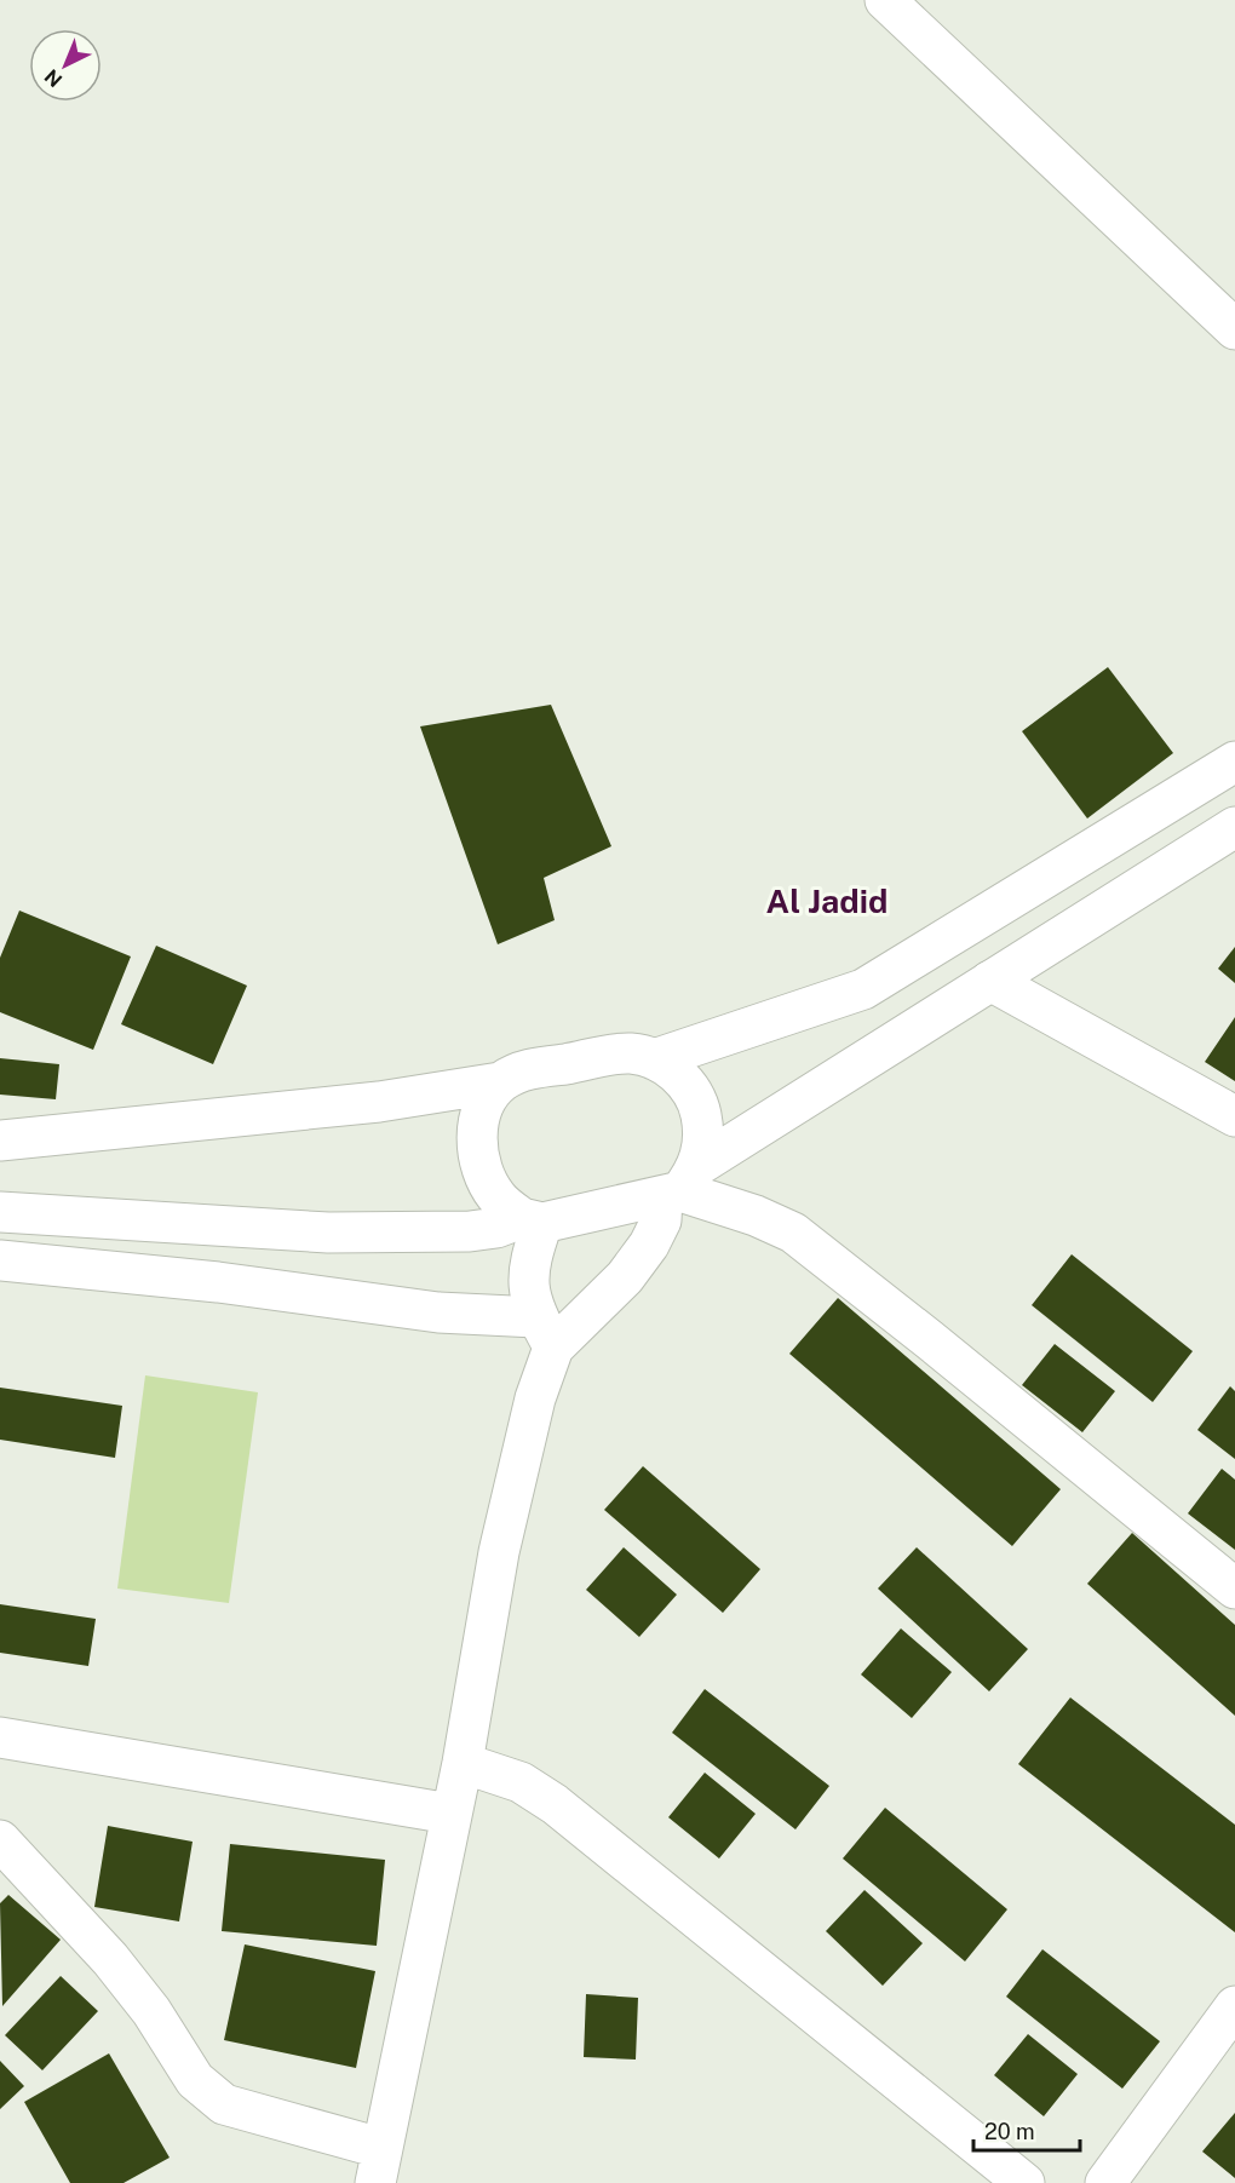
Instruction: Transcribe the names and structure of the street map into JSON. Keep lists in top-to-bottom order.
{
  "districts": ["Al Jadid"],
  "scale_bar": "20 m",
  "north": "bottom left"
}
